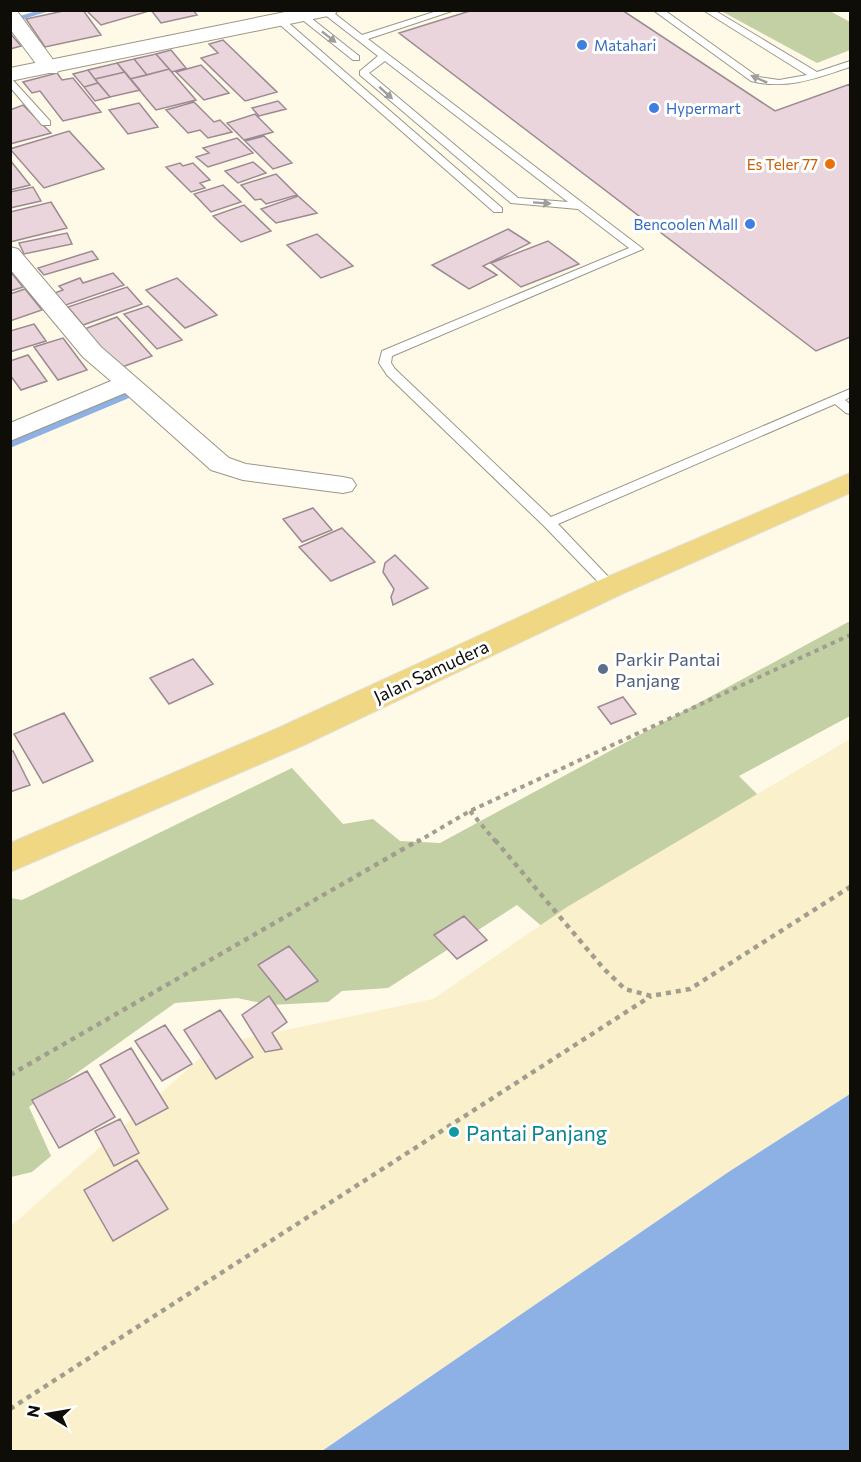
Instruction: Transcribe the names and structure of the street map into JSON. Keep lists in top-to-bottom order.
{
  "streets": {
    "main road": ["Jalan Samudera"]
  },
  "places": [
    "Matahari",
    "Hypermart",
    "Es Teler 77",
    "Bencoolen Mall",
    "Parkir Pantai Panjang",
    "Pantai Panjang"
  ],
  "north": "left"
}
